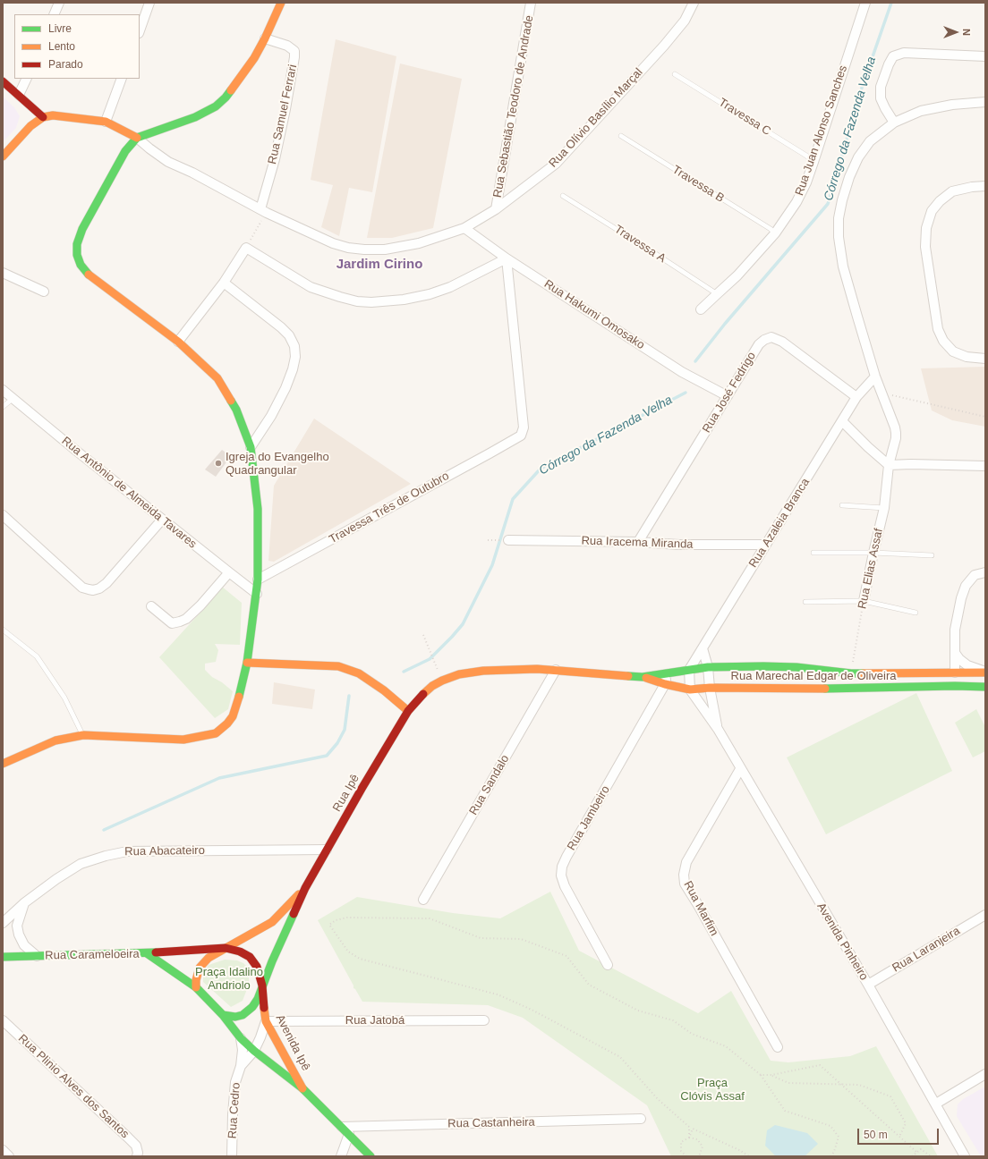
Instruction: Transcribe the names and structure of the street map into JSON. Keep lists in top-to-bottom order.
{
  "streets": {
    "main road": [
      "Rua Marechal Edgar de Oliveira",
      "Rua Ipê",
      "Rua Carameloeira",
      "Avenida Ipê"
    ],
    "street": [
      "Rua Sebastião Teodoro de Andrade",
      "Rua Samuel Ferrari",
      "Rua Olívio Basílio Marçal",
      "Rua Juan Alonso Sanches",
      "Rua Hakumi Omosako",
      "Rua José Fedrigo",
      "Rua Antônio de Almeida Tavares",
      "Travessa Três de Outubro",
      "Rua Azaleia Branca",
      "Rua Iracema Miranda",
      "Rua Elias Assaf",
      "Rua Sandalo",
      "Rua Jambeiro",
      "Rua Abacateiro",
      "Rua Marfim",
      "Avenida Pinheiro",
      "Rua Laranjeira",
      "Rua Jatobá",
      "Rua Plinio Alves dos Santos",
      "Rua Cedro",
      "Rua Castanheira"
    ],
    "lane": ["Travessa C", "Travessa B", "Travessa A"]
  },
  "crossings": [
    ["Rua Sebastião Teodoro de Andrade", "Rua Olívio Basílio Marçal"],
    ["Rua Samuel Ferrari", "Rua Olívio Basílio Marçal"],
    ["Travessa C", "Rua Juan Alonso Sanches"],
    ["Rua Olívio Basílio Marçal", "Rua Hakumi Omosako"],
    ["Rua Juan Alonso Sanches", "Travessa B"],
    ["Rua Juan Alonso Sanches", "Travessa A"],
    ["Rua Hakumi Omosako", "Rua José Fedrigo"],
    ["Rua Hakumi Omosako", "Travessa Três de Outubro"],
    ["Rua José Fedrigo", "Rua Azaleia Branca"],
    ["Rua José Fedrigo", "Rua Iracema Miranda"],
    ["Rua Azaleia Branca", "Rua Iracema Miranda"],
    ["Rua Azaleia Branca", "Rua Elias Assaf"],
    ["Rua Azaleia Branca", "Rua Marechal Edgar de Oliveira"],
    ["Rua Elias Assaf", "Rua Marechal Edgar de Oliveira"],
    ["Rua Marechal Edgar de Oliveira", "Rua Sandalo"],
    ["Rua Marechal Edgar de Oliveira", "Rua Ipê"],
    ["Rua Marechal Edgar de Oliveira", "Rua Jambeiro"],
    ["Rua Marechal Edgar de Oliveira", "Avenida Pinheiro"],
    ["Rua Ipê", "Rua Abacateiro"],
    ["Rua Ipê", "Rua Carameloeira"],
    ["Rua Ipê", "Avenida Ipê"],
    ["Rua Abacateiro", "Rua Carameloeira"],
    ["Rua Marfim", "Avenida Pinheiro"],
    ["Avenida Pinheiro", "Rua Laranjeira"],
    ["Rua Carameloeira", "Avenida Ipê"],
    ["Rua Jatobá", "Avenida Ipê"],
    ["Rua Jatobá", "Rua Cedro"],
    ["Avenida Ipê", "Rua Cedro"],
    ["Avenida Ipê", "Rua Castanheira"]
  ],
  "districts": ["Jardim Cirino"],
  "water": ["Córrego da Fazenda Velha"],
  "parks": ["Praça Idalino Andriolo", "Praça Clóvis Assaf"],
  "places": ["Igreja do Evangelho Quadrangular"],
  "legend": ["Livre", "Lento", "Parado"],
  "scale_bar": "50 m",
  "north": "right"
}
